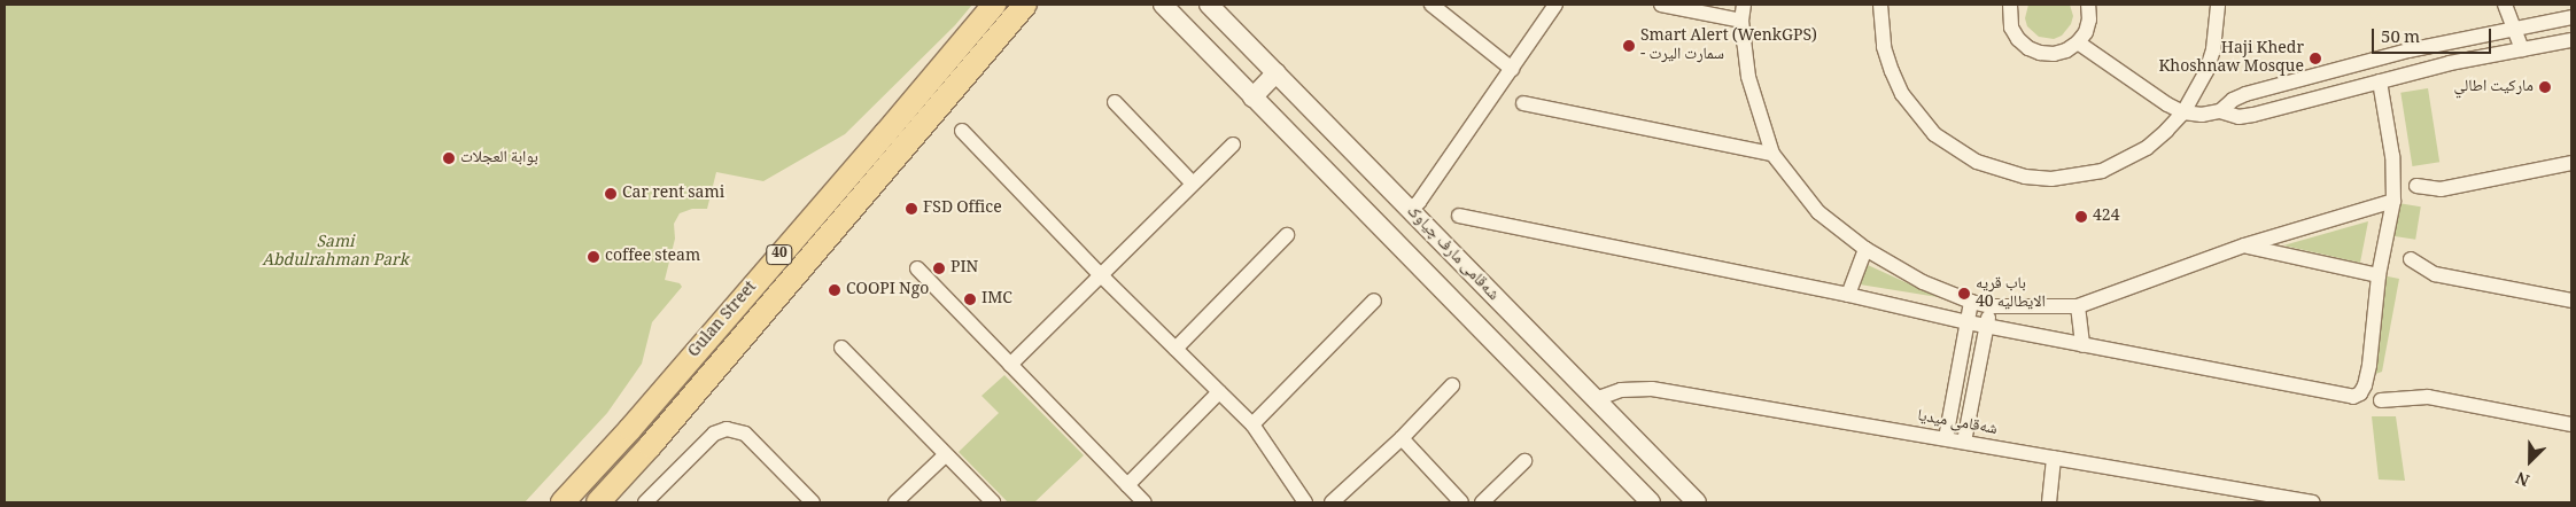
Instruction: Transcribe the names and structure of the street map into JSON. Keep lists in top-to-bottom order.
{
  "streets": {
    "main road": ["40", "Gulan Street"],
    "street": ["شەقامی مارف چیاوک", "شەقامی میدیا"]
  },
  "crossings": [
    ["شەقامی مارف چیاوک", "شەقامی میدیا"]
  ],
  "parks": ["Sami Abdulrahman Park"],
  "places": [
    "Smart Alert (WenkGPS) - سمارت اليرت",
    "Haji Khedr Khoshnaw Mosque",
    "ماركيت اطالي",
    "بوابة العجلات",
    "Car rent sami",
    "FSD Office",
    "424",
    "coffee steam",
    "PIN",
    "COOPI Ngo",
    "باب قريه الايطاليه 40",
    "IMC"
  ],
  "scale_bar": "50 m",
  "north": "bottom left"
}
